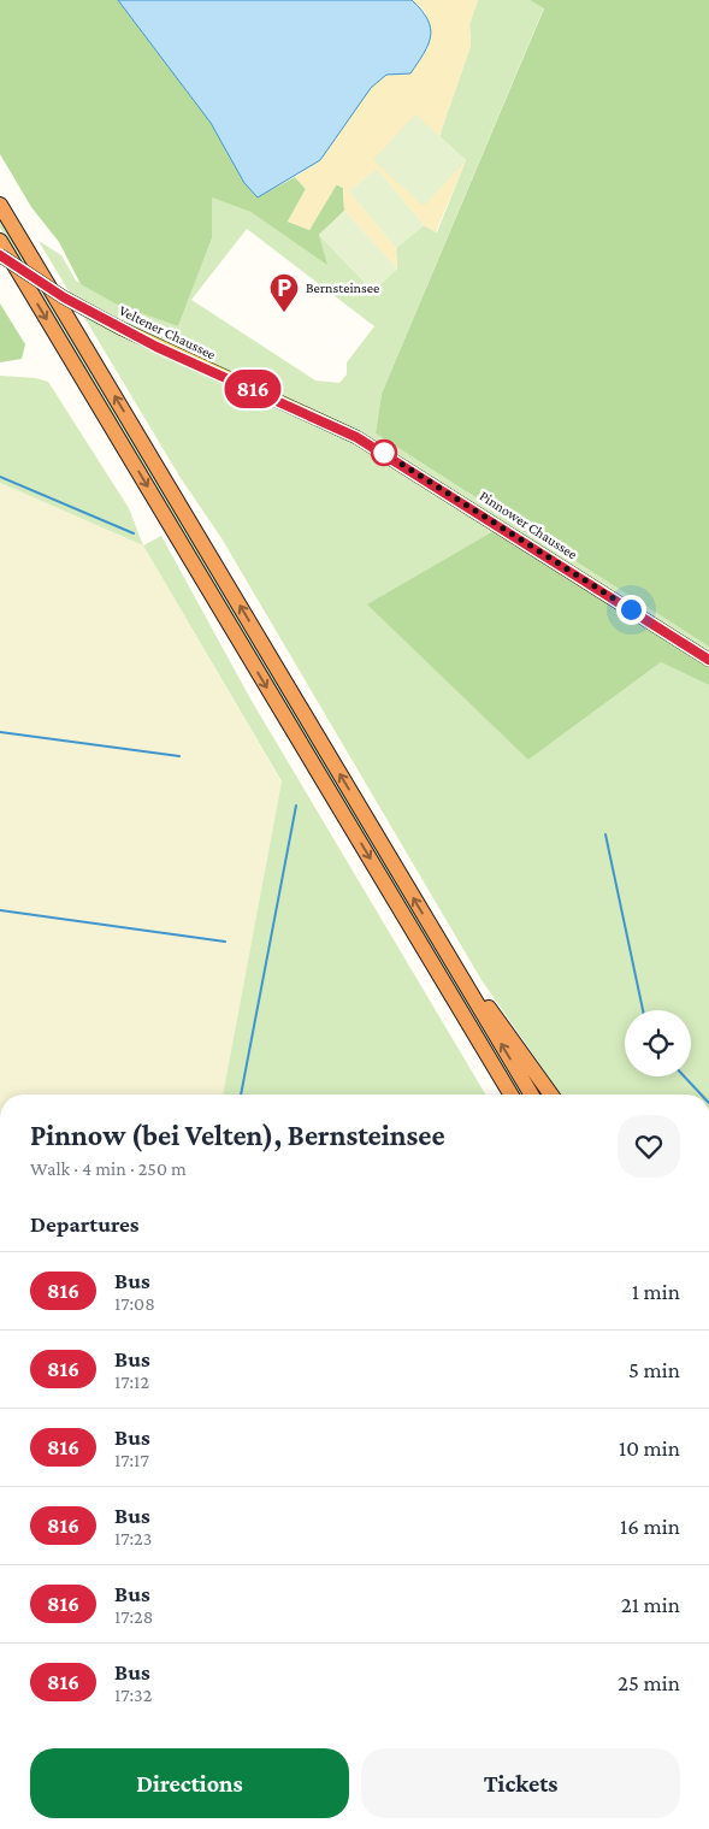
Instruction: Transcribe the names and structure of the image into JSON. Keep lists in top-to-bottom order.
{
  "streets": {
    "main road": ["Veltener Chaussee", "Pinnower Chaussee"]
  },
  "crossings": [
    ["Veltener Chaussee", "Pinnower Chaussee"]
  ],
  "places": {
    "parking": ["Bernsteinsee"]
  },
  "lines": ["bus line 816"],
  "page": {
    "on_map": "816",
    "heading": [
      ["Pinnow (bei Velten), Bernsteinsee", "Walk · 4 min · 250 m"],
      "Departures"
    ],
    "list": [
      {
        "mark": "816",
        "name": "Bus",
        "note": "17:08",
        "value": "1 min"
      },
      {
        "mark": "816",
        "name": "Bus",
        "note": "17:12",
        "value": "5 min"
      },
      {
        "mark": "816",
        "name": "Bus",
        "note": "17:17",
        "value": "10 min"
      },
      {
        "mark": "816",
        "name": "Bus",
        "note": "17:23",
        "value": "16 min"
      },
      {
        "mark": "816",
        "name": "Bus",
        "note": "17:28",
        "value": "21 min"
      },
      {
        "mark": "816",
        "name": "Bus",
        "note": "17:32",
        "value": "25 min"
      }
    ],
    "buttons": ["Directions", "Tickets"]
  }
}
